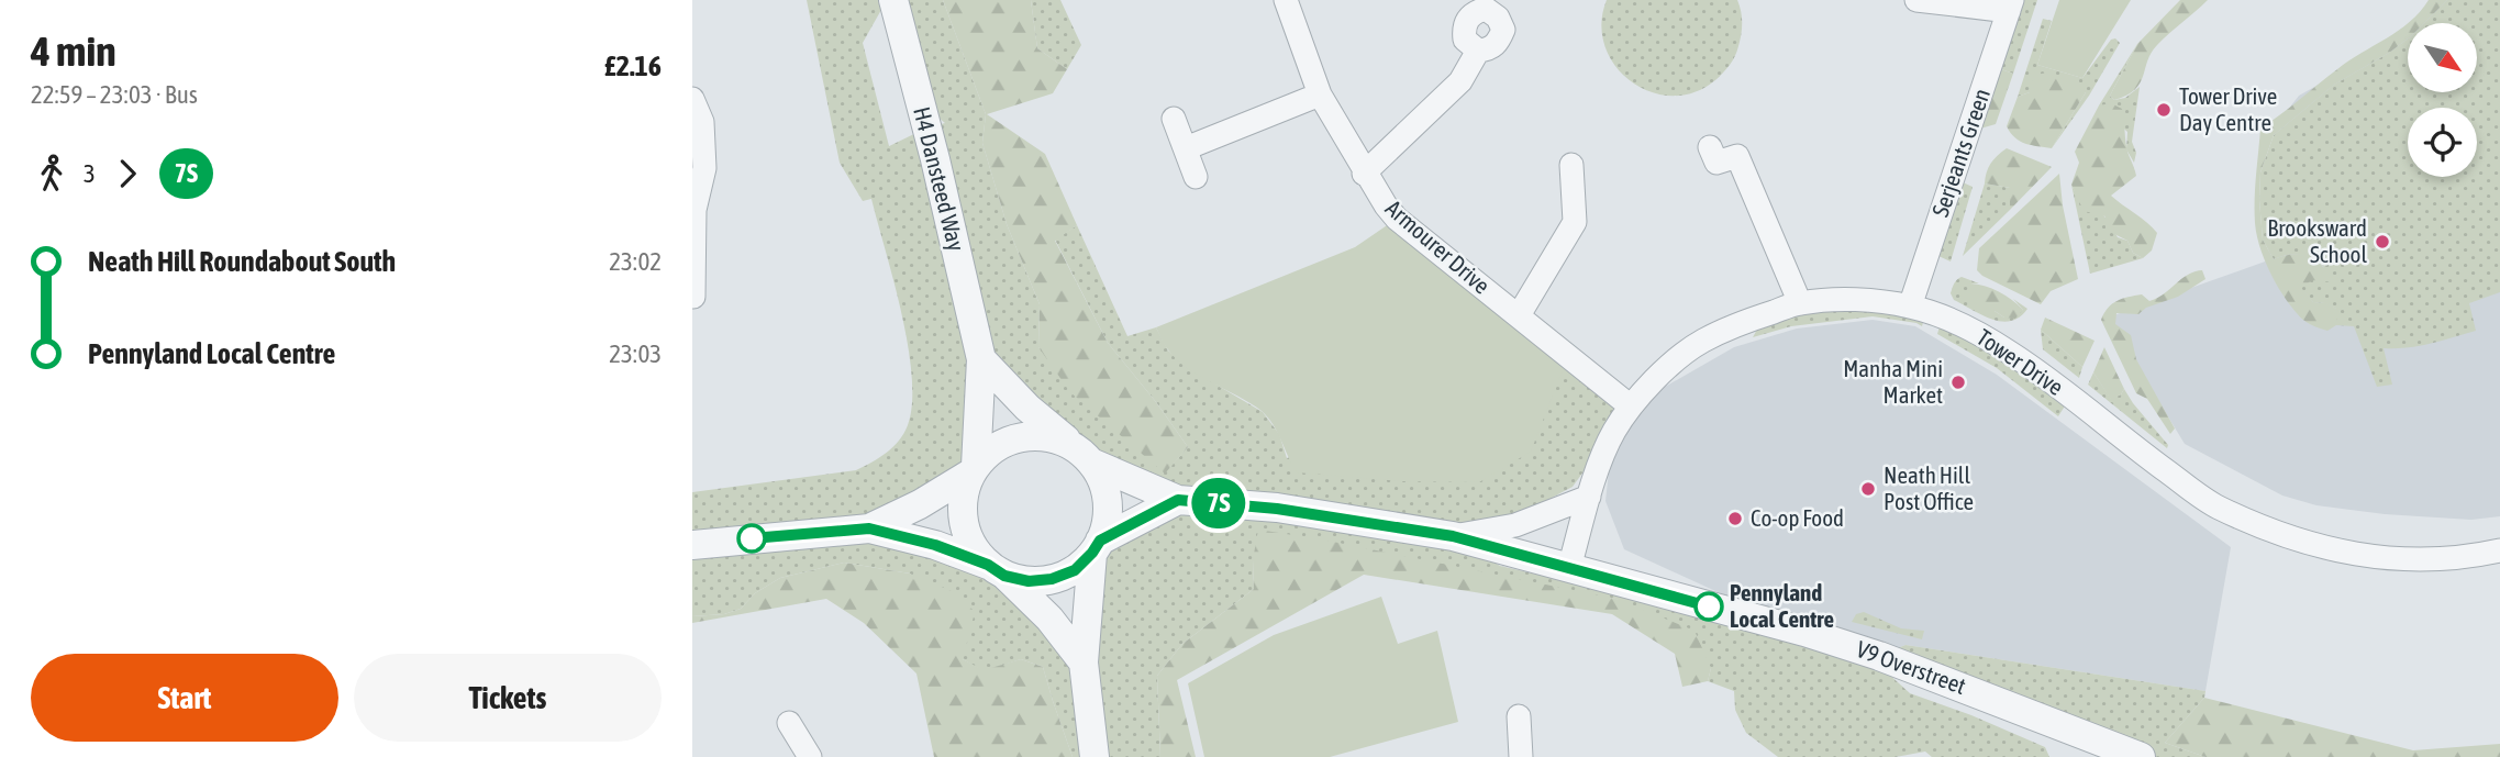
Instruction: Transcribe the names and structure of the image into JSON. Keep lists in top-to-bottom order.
{
  "streets": {
    "street": [
      "Serjeants Green",
      "H4 Dansteed Way",
      "Armourer Drive",
      "Tower Drive",
      "V9 Overstreet"
    ]
  },
  "crossings": [
    ["Serjeants Green", "Tower Drive"],
    ["H4 Dansteed Way", "V9 Overstreet"],
    ["Armourer Drive", "Tower Drive"],
    ["Tower Drive", "V9 Overstreet"]
  ],
  "places": [
    "Tower Drive Day Centre",
    "Brooksward School",
    "Manha Mini Market",
    "Neath Hill Post Office",
    "Co-op Food",
    "Pennyland Local Centre"
  ],
  "lines": ["bus line 7S"],
  "north": "bottom right",
  "page": {
    "heading": ["4 min", "22:59 – 23:03 · Bus", "£2.16"],
    "on_map": "7S",
    "legs": ["3", "7S"],
    "list": [
      {
        "name": "Neath Hill Roundabout South",
        "value": "23:02"
      },
      {
        "name": "Pennyland Local Centre",
        "value": "23:03"
      }
    ],
    "buttons": ["Start", "Tickets"]
  }
}
